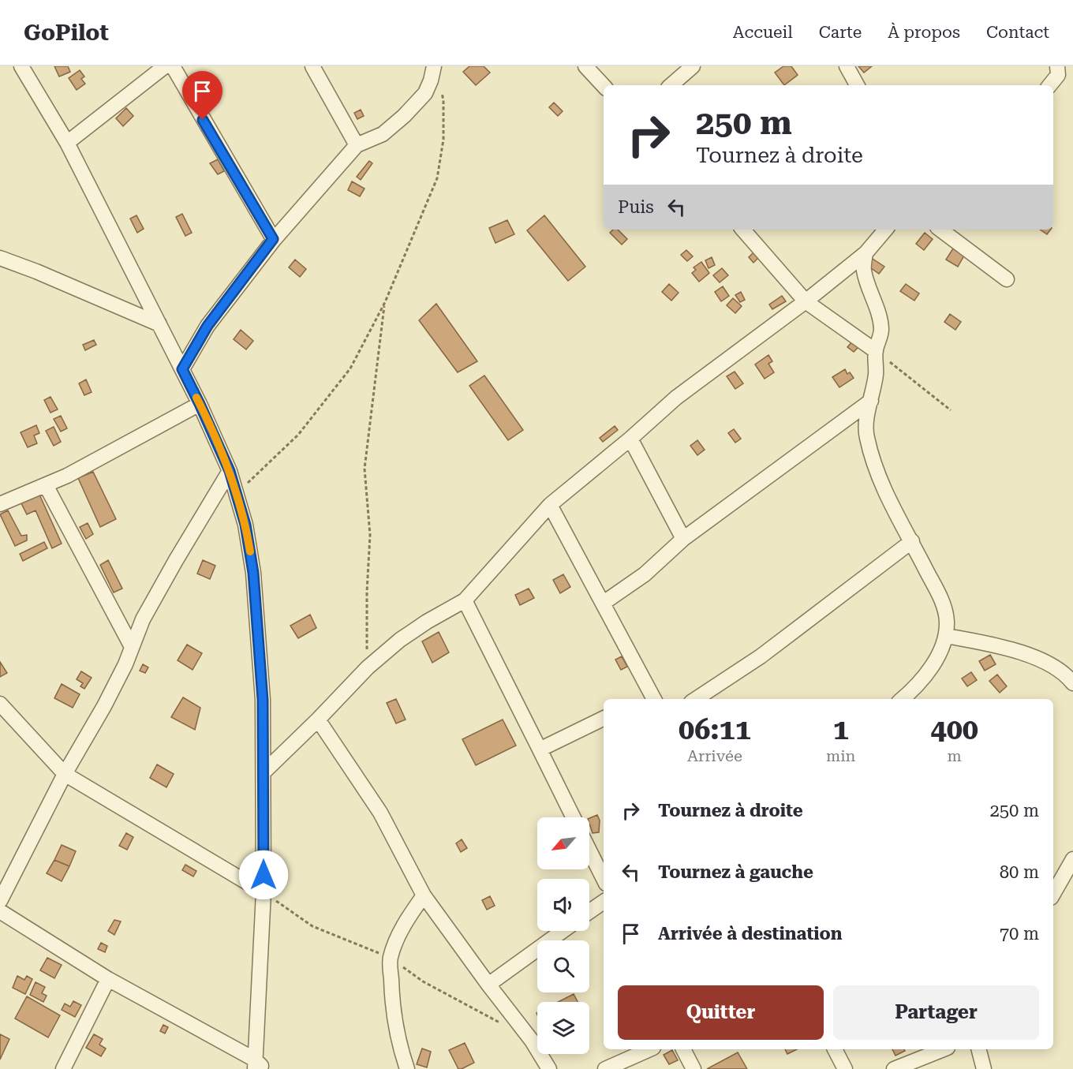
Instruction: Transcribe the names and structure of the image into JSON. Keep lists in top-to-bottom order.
{
  "north": "bottom left",
  "page": {
    "header": "GoPilot",
    "nav": [
      "Accueil",
      "Carte",
      "À propos",
      "Contact"
    ],
    "turn": ["250 m", "Tournez à droite"],
    "then": "Puis",
    "eta": [
      "06:11",
      "Arrivée",
      "1",
      "min",
      "400",
      "m"
    ],
    "list": [
      {
        "name": "Tournez à droite",
        "value": "250 m"
      },
      {
        "name": "Tournez à gauche",
        "value": "80 m"
      },
      {
        "name": "Arrivée à destination",
        "value": "70 m"
      }
    ],
    "buttons": ["Quitter", "Partager"]
  }
}
